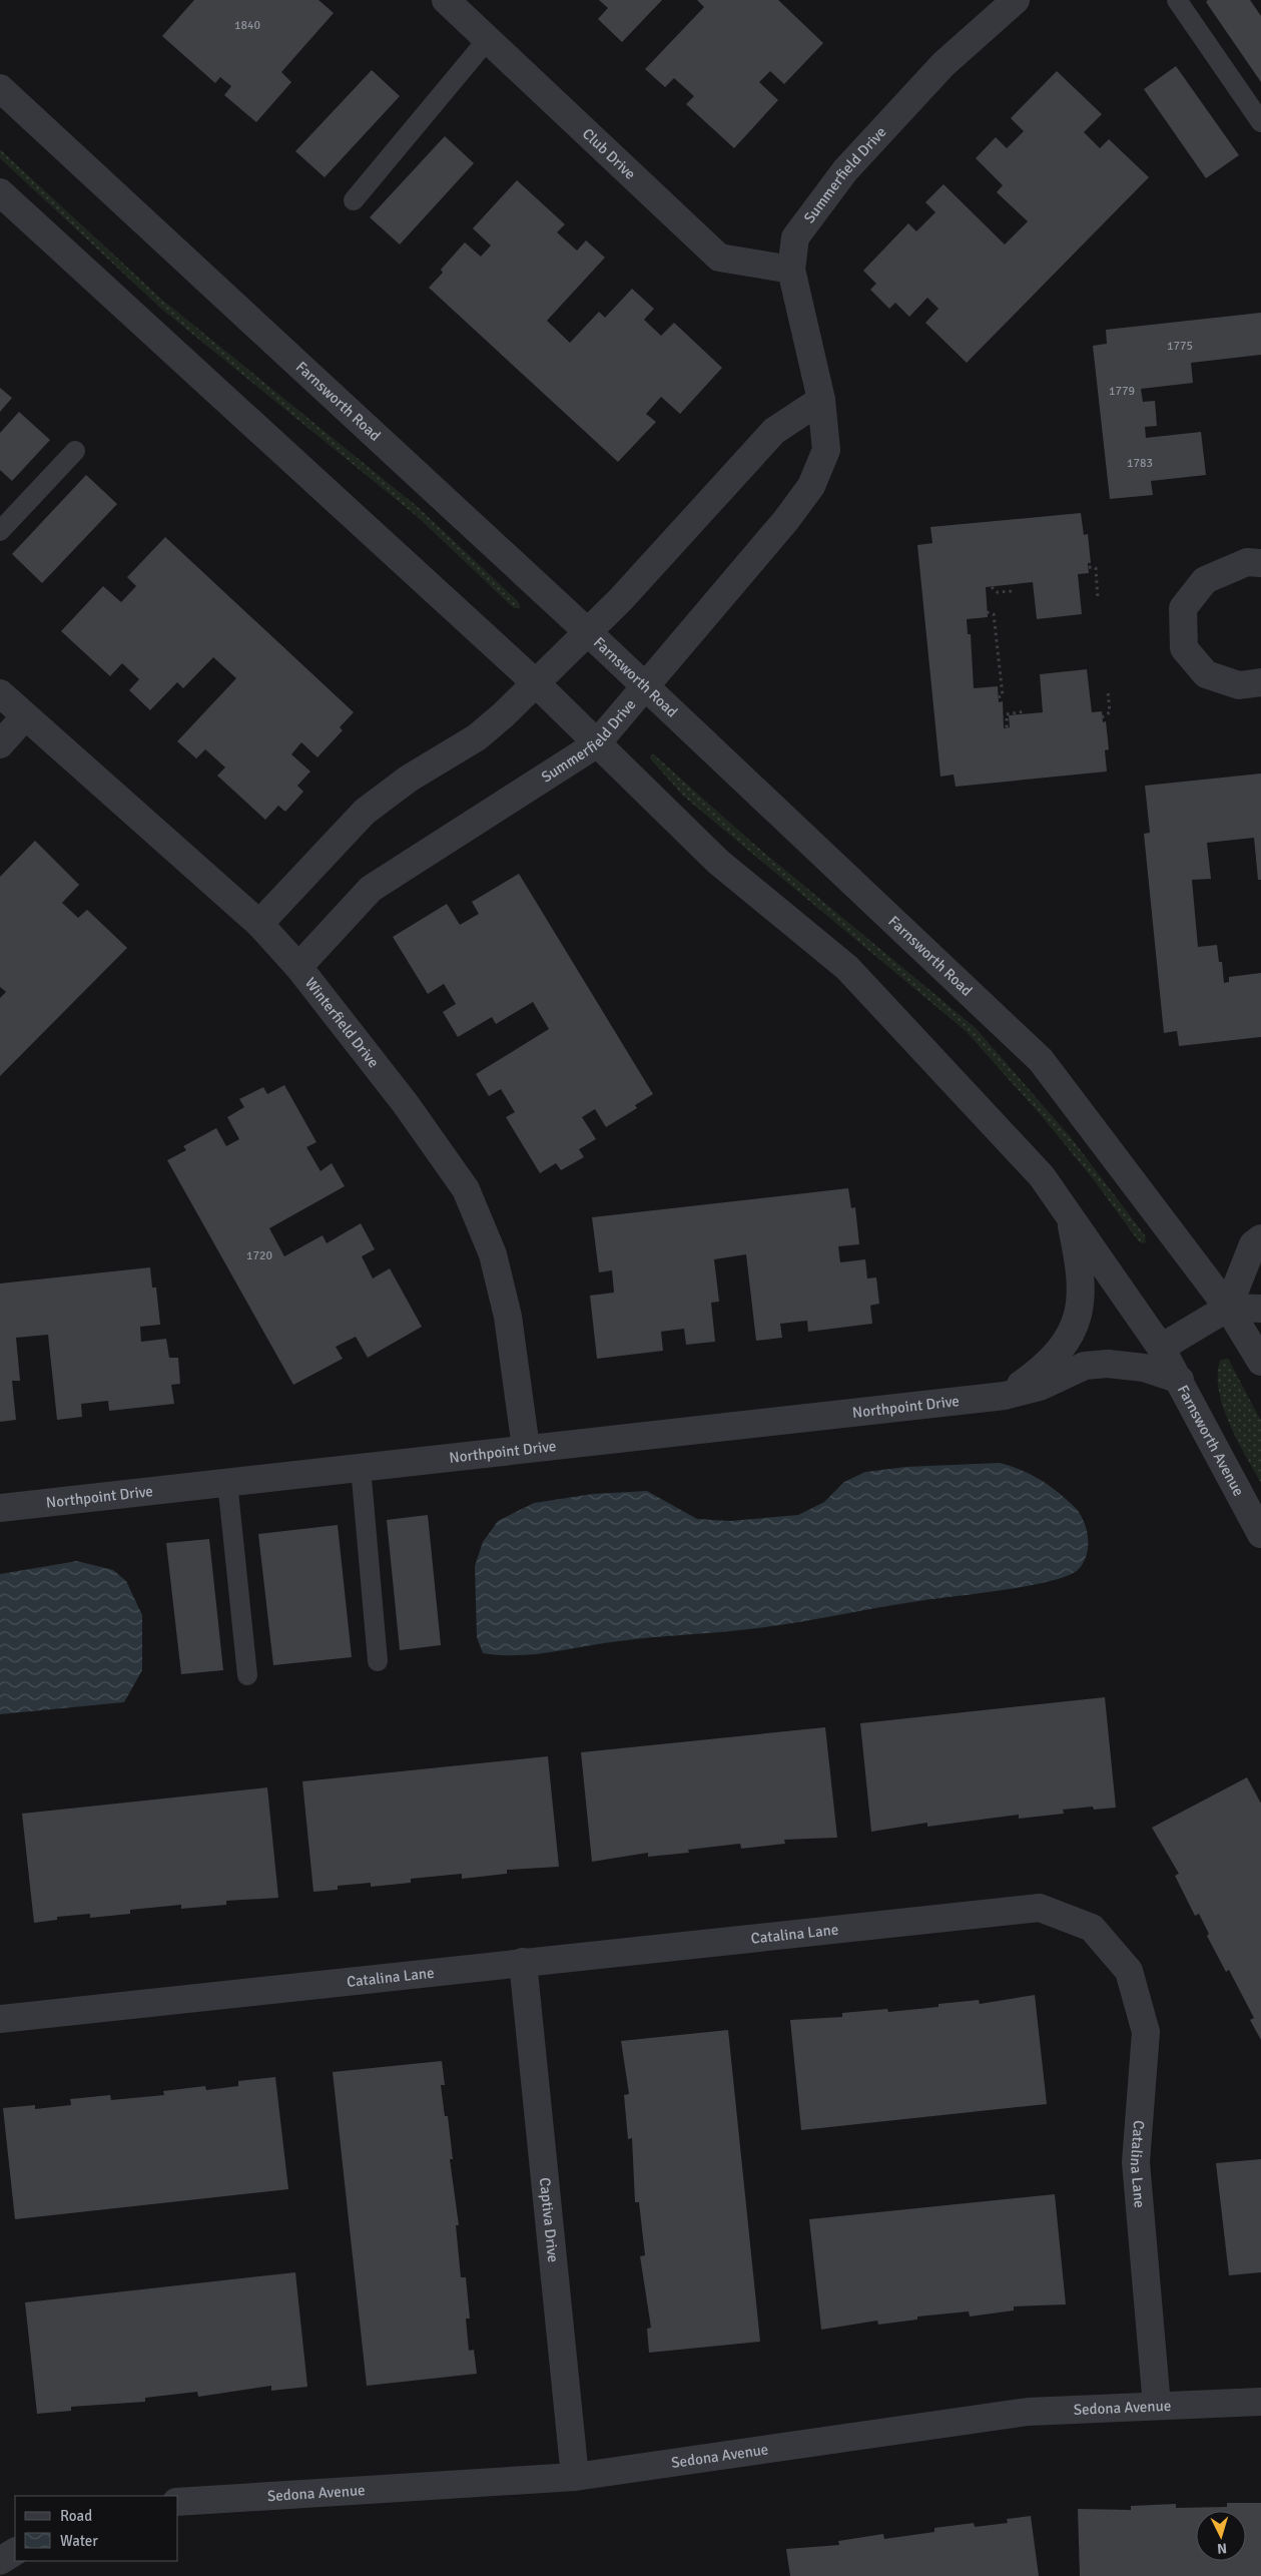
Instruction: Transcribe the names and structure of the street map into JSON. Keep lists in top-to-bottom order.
{
  "streets": {
    "street": [
      "Club Drive",
      "Summerfield Drive",
      "Farnsworth Road",
      "Winterfield Drive",
      "Northpoint Drive",
      "Farnsworth Avenue",
      "Catalina Lane",
      "Captiva Drive",
      "Sedona Avenue"
    ]
  },
  "crossings": [
    ["Club Drive", "Summerfield Drive"],
    ["Summerfield Drive", "Farnsworth Road"],
    ["Summerfield Drive", "Winterfield Drive"],
    ["Winterfield Drive", "Northpoint Drive"],
    ["Northpoint Drive", "Farnsworth Avenue"],
    ["Catalina Lane", "Captiva Drive"],
    ["Catalina Lane", "Sedona Avenue"],
    ["Captiva Drive", "Sedona Avenue"]
  ],
  "house_numbers": [
    "1840",
    "1775",
    "1779",
    "1783",
    "1720"
  ],
  "legend": ["Road", "Water"],
  "north": "bottom"
}
